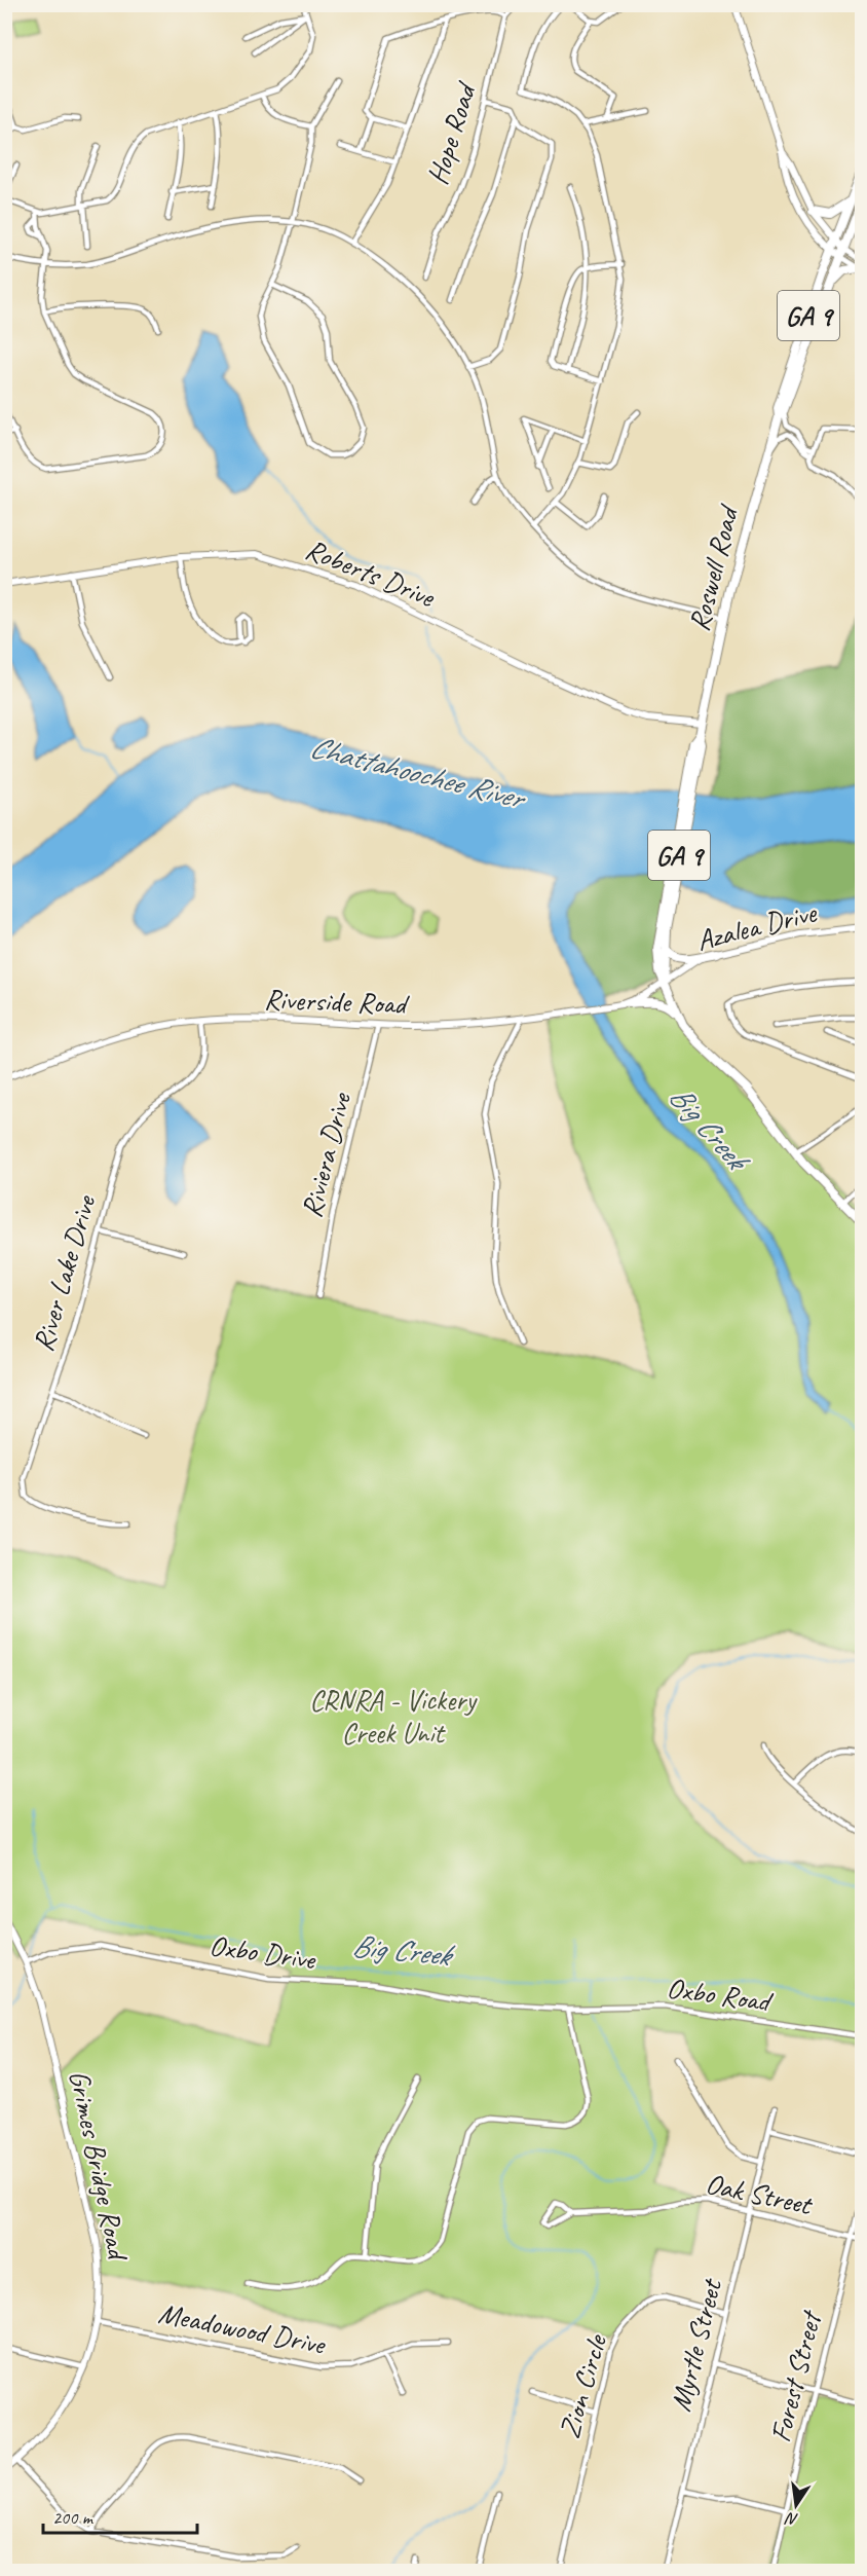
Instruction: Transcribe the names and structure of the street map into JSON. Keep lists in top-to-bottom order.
{
  "streets": {
    "main road": ["GA 9", "Roswell Road"],
    "street": [
      "Hope Road",
      "Roberts Drive",
      "Azalea Drive",
      "Riverside Road",
      "Riviera Drive",
      "River Lake Drive",
      "Oxbo Drive",
      "Oxbo Road",
      "Grimes Bridge Road",
      "Oak Street",
      "Meadowood Drive",
      "Myrtle Street",
      "Forest Street",
      "Zion Circle"
    ]
  },
  "crossings": [
    ["GA 9", "Roswell Road"],
    ["GA 9", "Azalea Drive"],
    ["GA 9", "Riverside Road"],
    ["Roswell Road", "Roberts Drive"],
    ["Azalea Drive", "Riverside Road"],
    ["Riverside Road", "Riviera Drive"],
    ["Riverside Road", "River Lake Drive"],
    ["Oxbo Drive", "Oxbo Road"],
    ["Oxbo Drive", "Grimes Bridge Road"],
    ["Grimes Bridge Road", "Meadowood Drive"],
    ["Oak Street", "Myrtle Street"],
    ["Oak Street", "Forest Street"],
    ["Myrtle Street", "Zion Circle"]
  ],
  "water": ["Chattahoochee River", "Big Creek"],
  "parks": ["CRNRA - Vickery Creek Unit"],
  "scale_bar": "200 m",
  "north": "bottom"
}
